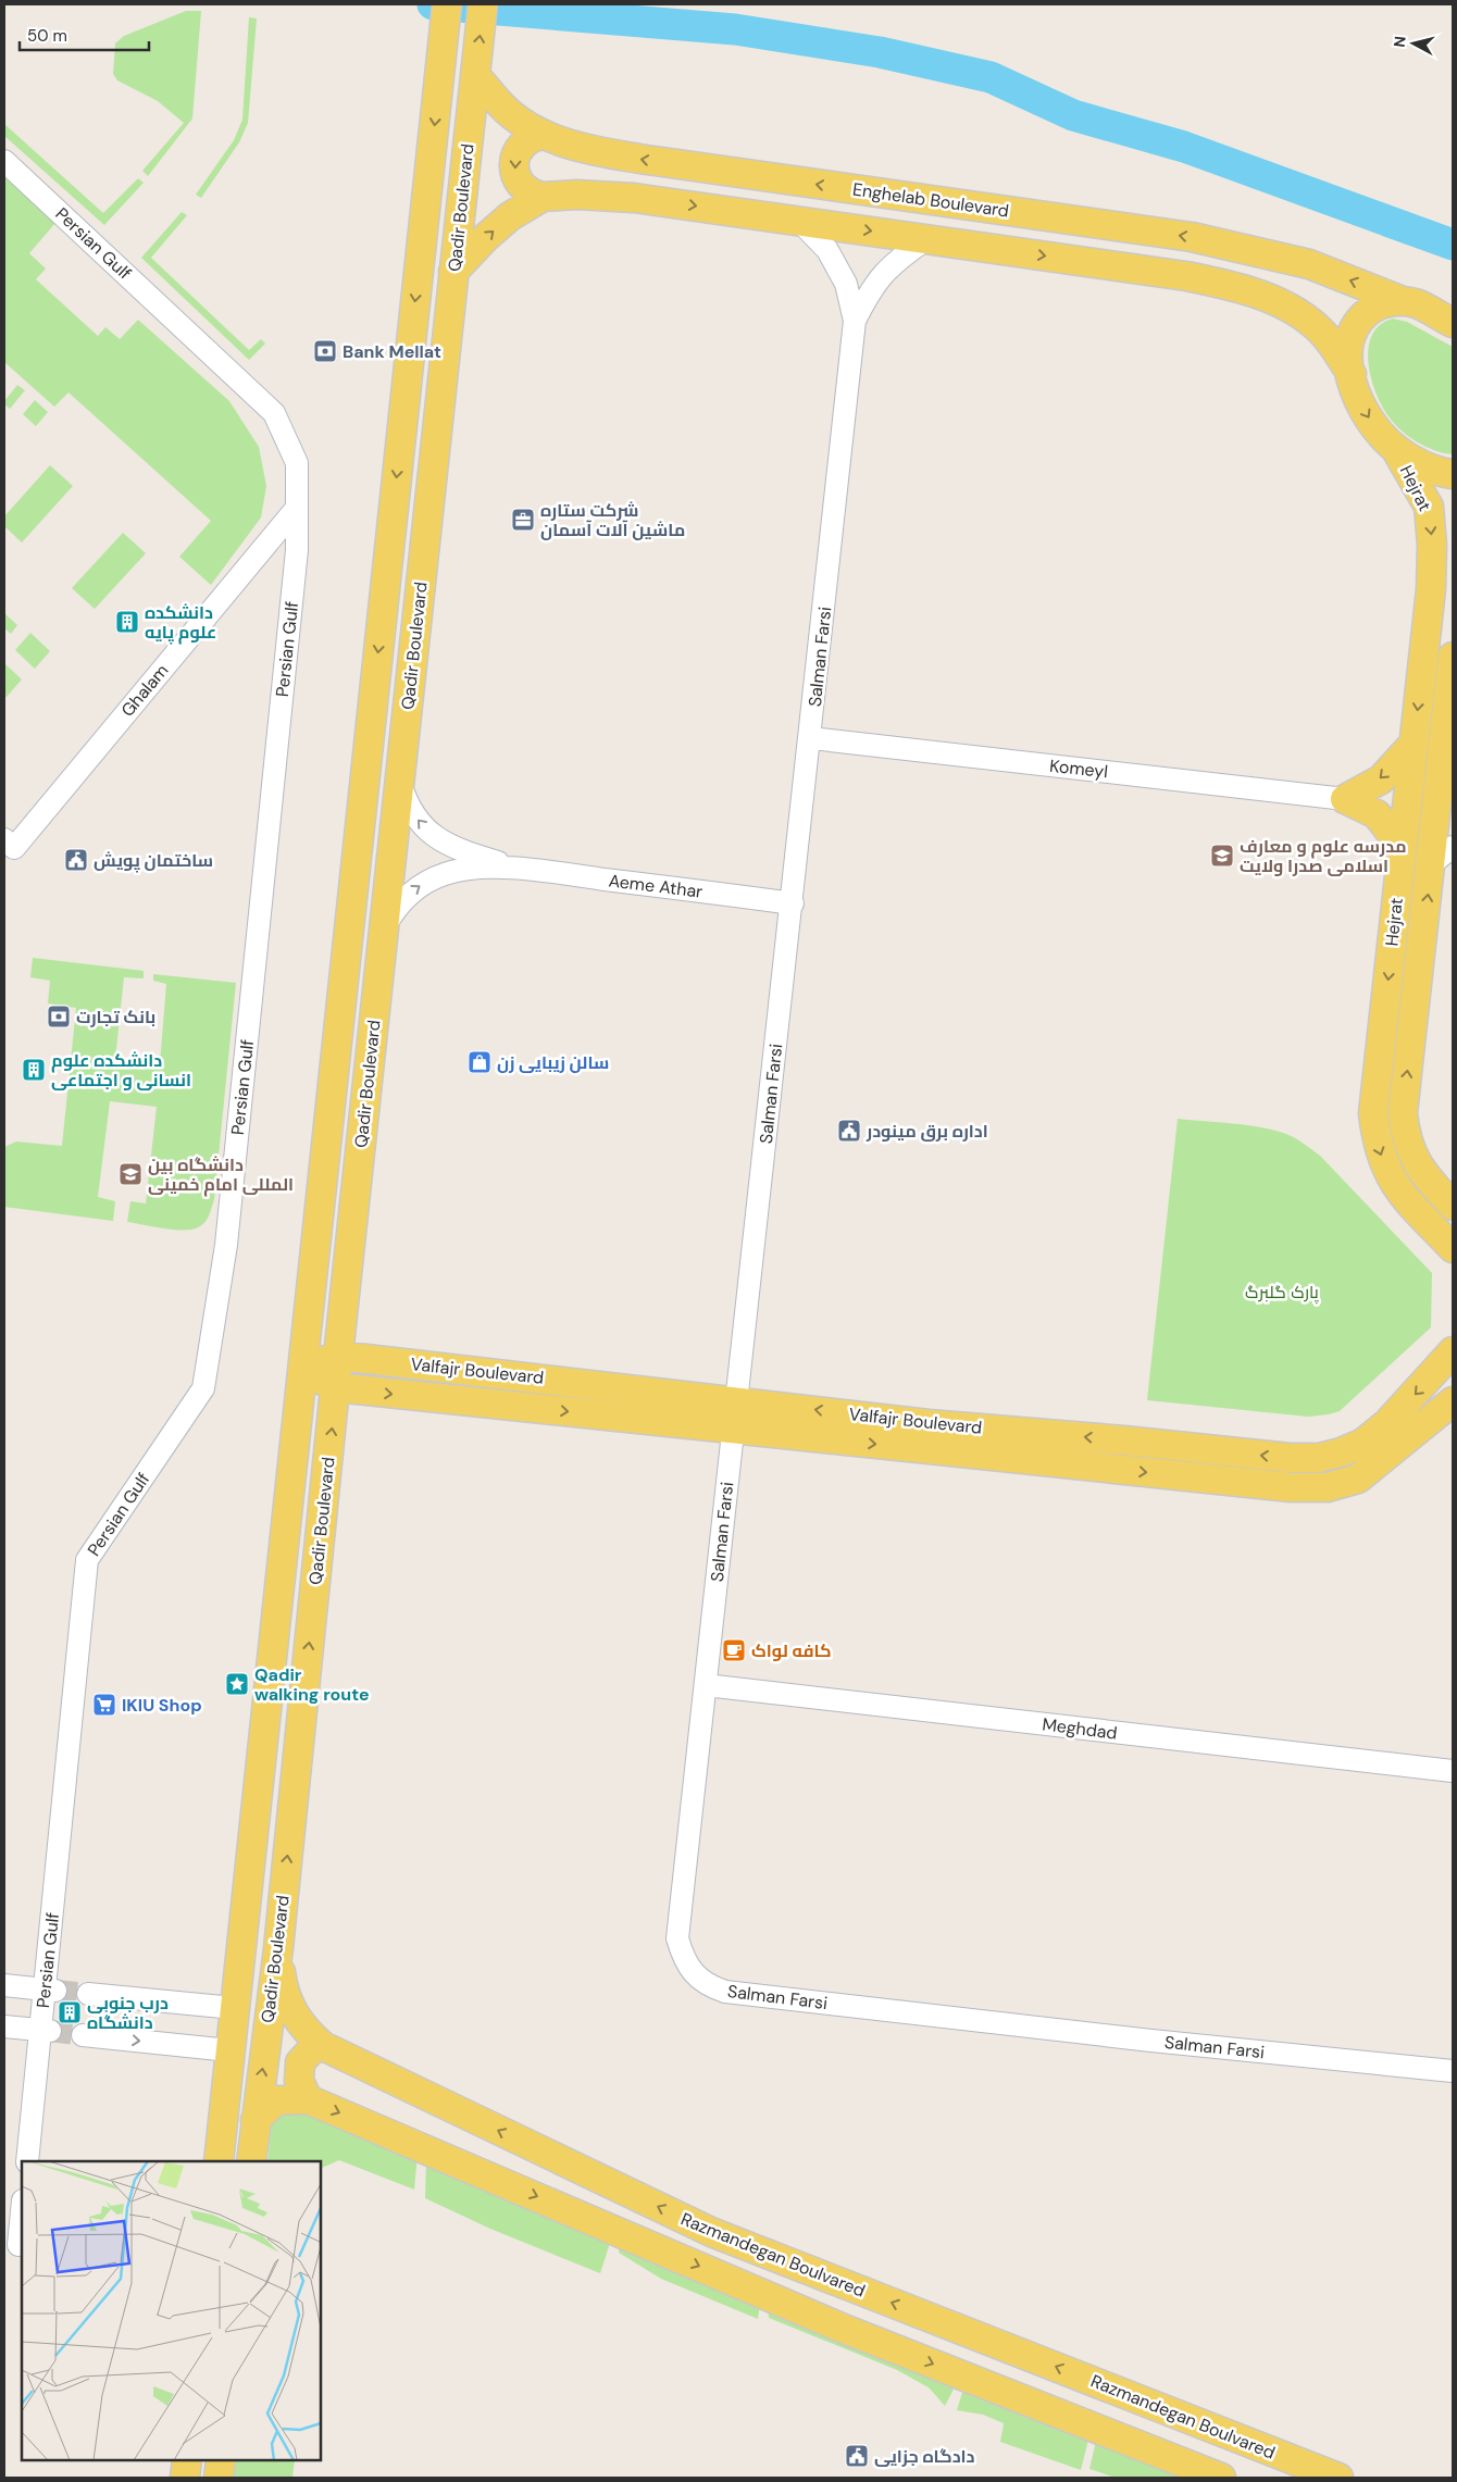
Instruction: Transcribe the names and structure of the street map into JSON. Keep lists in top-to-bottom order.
{
  "streets": {
    "main road": [
      "Enghelab Boulevard",
      "Qadir Boulevard",
      "Hejrat",
      "Valfajr Boulevard",
      "Razmandegan Boulvared"
    ],
    "street": [
      "Persian Gulf",
      "Salman Farsi",
      "Ghalam",
      "Komeyl",
      "Aeme Athar",
      "Meghdad"
    ]
  },
  "crossings": [
    ["Enghelab Boulevard", "Qadir Boulevard"],
    ["Qadir Boulevard", "Aeme Athar"],
    ["Qadir Boulevard", "Valfajr Boulevard"],
    ["Qadir Boulevard", "Razmandegan Boulvared"],
    ["Persian Gulf", "Ghalam"],
    ["Salman Farsi", "Komeyl"],
    ["Salman Farsi", "Aeme Athar"],
    ["Salman Farsi", "Valfajr Boulevard"],
    ["Salman Farsi", "Meghdad"]
  ],
  "parks": ["پارک گلبرگ"],
  "places": {
    "bank": ["Bank Mellat", "بانک تجارت"],
    "office": ["شرکت ستاره ماشین آلات آسمان"],
    "building": ["دانشکده علوم پایه", "دانشکده علوم انسانی و اجتماعی", "درب جنوبی دانشگاه"],
    "school or university": ["مدرسه علوم و معارف اسلامی صدرا ولایت", "دانشگاه بین المللی امام خمینی"],
    "public building": ["ساختمان پویش", "اداره برق مینودر", "دادگاه جزایی"],
    "shop": ["سالن زیبایی زن"],
    "cafe": ["کافه لواک"],
    "place": ["Qadir walking route"],
    "supermarket": ["IKIU Shop"]
  },
  "scale_bar": "50 m",
  "north": "left"
}
